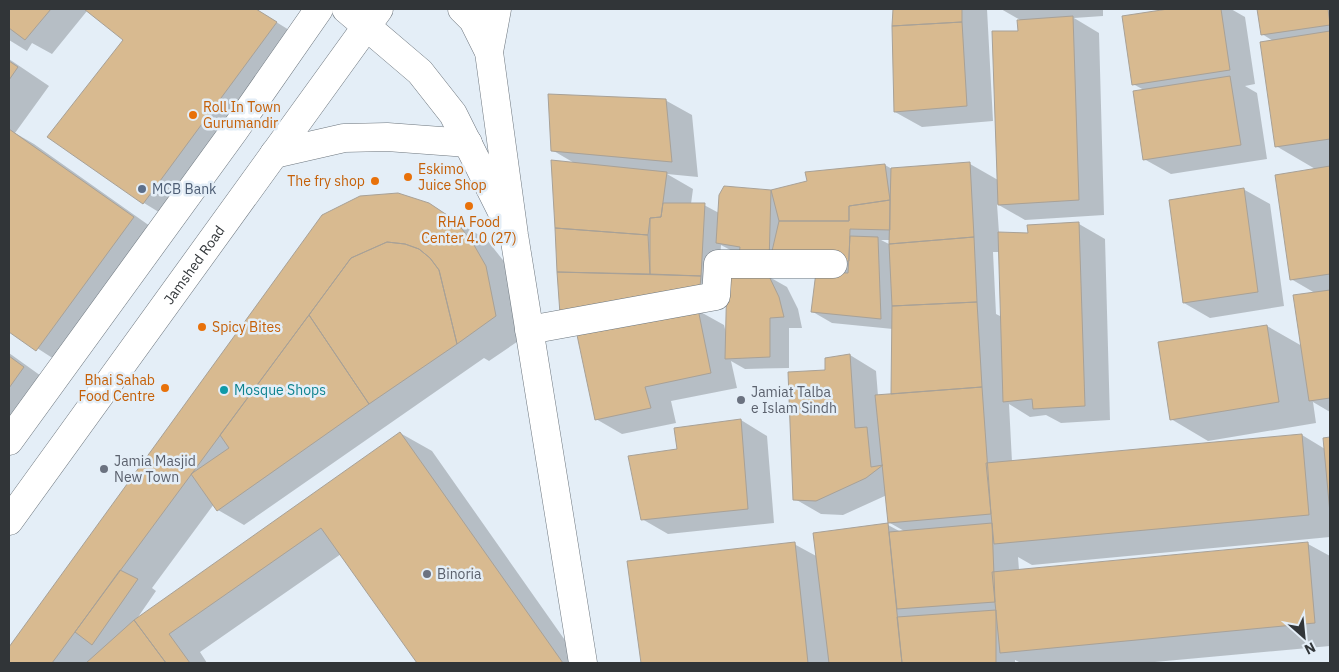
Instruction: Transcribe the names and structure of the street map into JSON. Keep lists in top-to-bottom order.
{
  "streets": {
    "main road": ["Jamshed Road"]
  },
  "places": [
    "Roll In Town Gurumandir",
    "Eskimo Juice Shop",
    "The fry shop",
    "MCB Bank",
    "RHA Food Center 4.0 (27)",
    "Spicy Bites",
    "Bhai Sahab Food Centre",
    "Mosque Shops",
    "Jamiat Talba e Islam Sindh",
    "Jamia Masjid New Town",
    "Binoria"
  ],
  "north": "bottom right"
}
